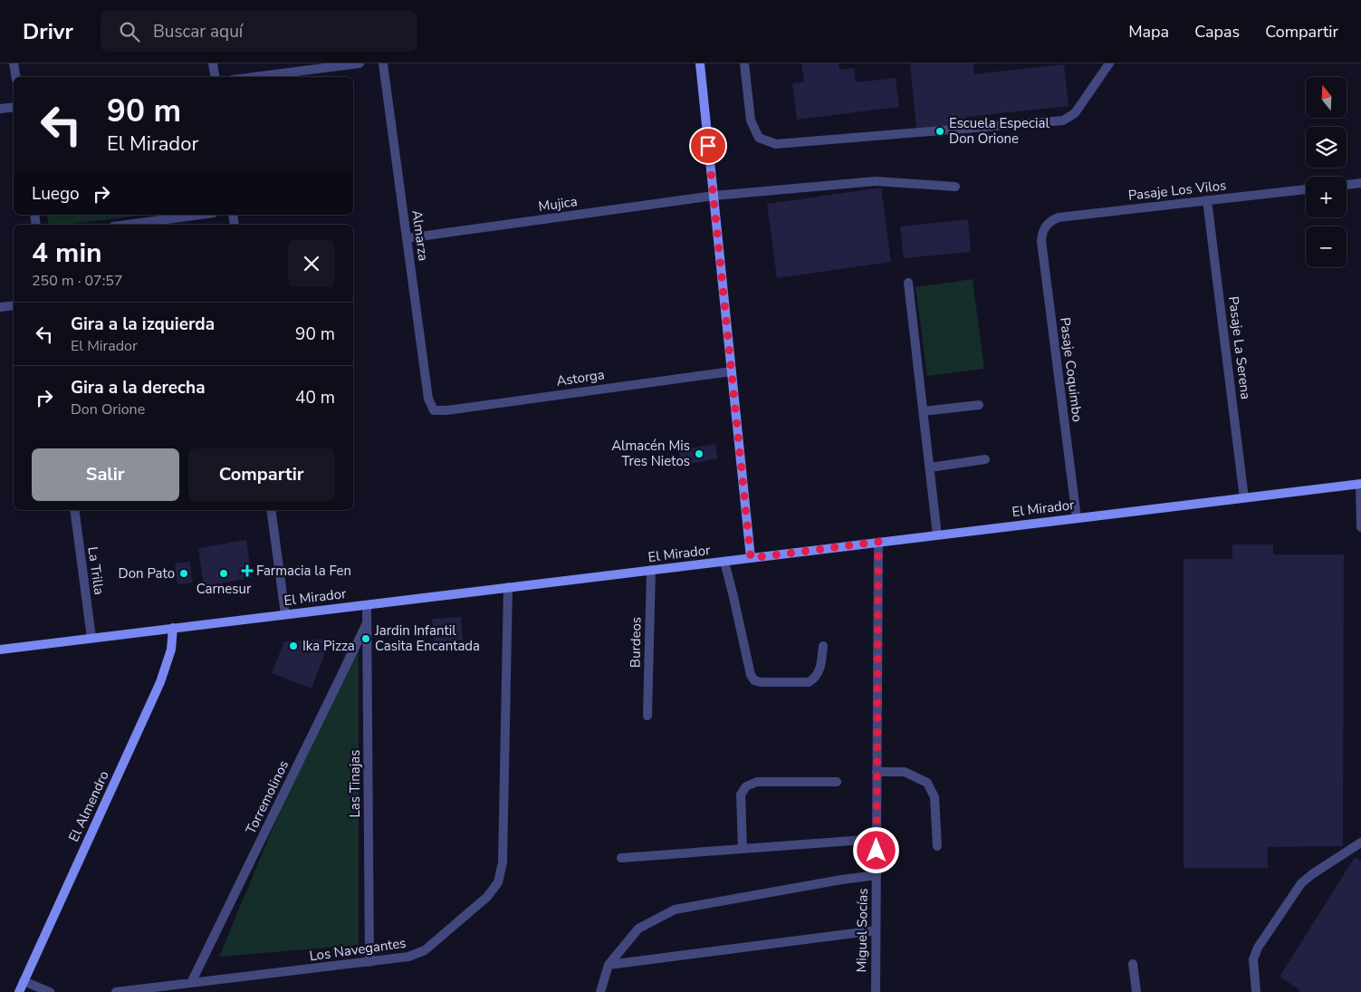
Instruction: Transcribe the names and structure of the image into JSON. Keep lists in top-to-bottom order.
{
  "streets": {
    "main road": ["El Mirador", "El Almendro"],
    "street": [
      "Pasaje Los Vilos",
      "Mujica",
      "Almarza",
      "Pasaje La Serena",
      "Pasaje Coquimbo",
      "Astorga",
      "La Trilla",
      "Burdeos",
      "Las Tinajas",
      "Torremolinos",
      "Miguel Socías",
      "Los Navegantes"
    ]
  },
  "crossings": [
    ["Pasaje Los Vilos", "Pasaje La Serena"],
    ["Pasaje Los Vilos", "Pasaje Coquimbo"],
    ["Mujica", "Almarza"],
    ["Almarza", "Astorga"],
    ["Pasaje La Serena", "El Mirador"],
    ["Pasaje Coquimbo", "El Mirador"],
    ["El Mirador", "La Trilla"],
    ["El Mirador", "Burdeos"],
    ["El Mirador", "Las Tinajas"],
    ["El Mirador", "El Almendro"],
    ["El Mirador", "Miguel Socías"],
    ["El Mirador", "Los Navegantes"],
    ["Las Tinajas", "Torremolinos"],
    ["Las Tinajas", "Los Navegantes"],
    ["Torremolinos", "Los Navegantes"]
  ],
  "places": {
    "other": [
      "Escuela Especial Don Orione",
      "Almacén Mis Tres Nietos",
      "Don Pato",
      "Carnesur",
      "Jardin Infantil Casita Encantada",
      "Ika Pizza"
    ],
    "health": ["Farmacia la Fen"]
  },
  "north": "top",
  "page": {
    "header": "Drivr",
    "search": "Buscar aquí",
    "nav": ["Mapa", "Capas", "Compartir"],
    "map_buttons": ["+", "−"],
    "turn": ["90 m", "El Mirador"],
    "then": "Luego",
    "heading": ["4 min", "250 m · 07:57"],
    "list": [
      {
        "name": "Gira a la izquierda",
        "note": "El Mirador",
        "value": "90 m"
      },
      {
        "name": "Gira a la derecha",
        "note": "Don Orione",
        "value": "40 m"
      }
    ],
    "buttons": ["Salir", "Compartir"]
  }
}
